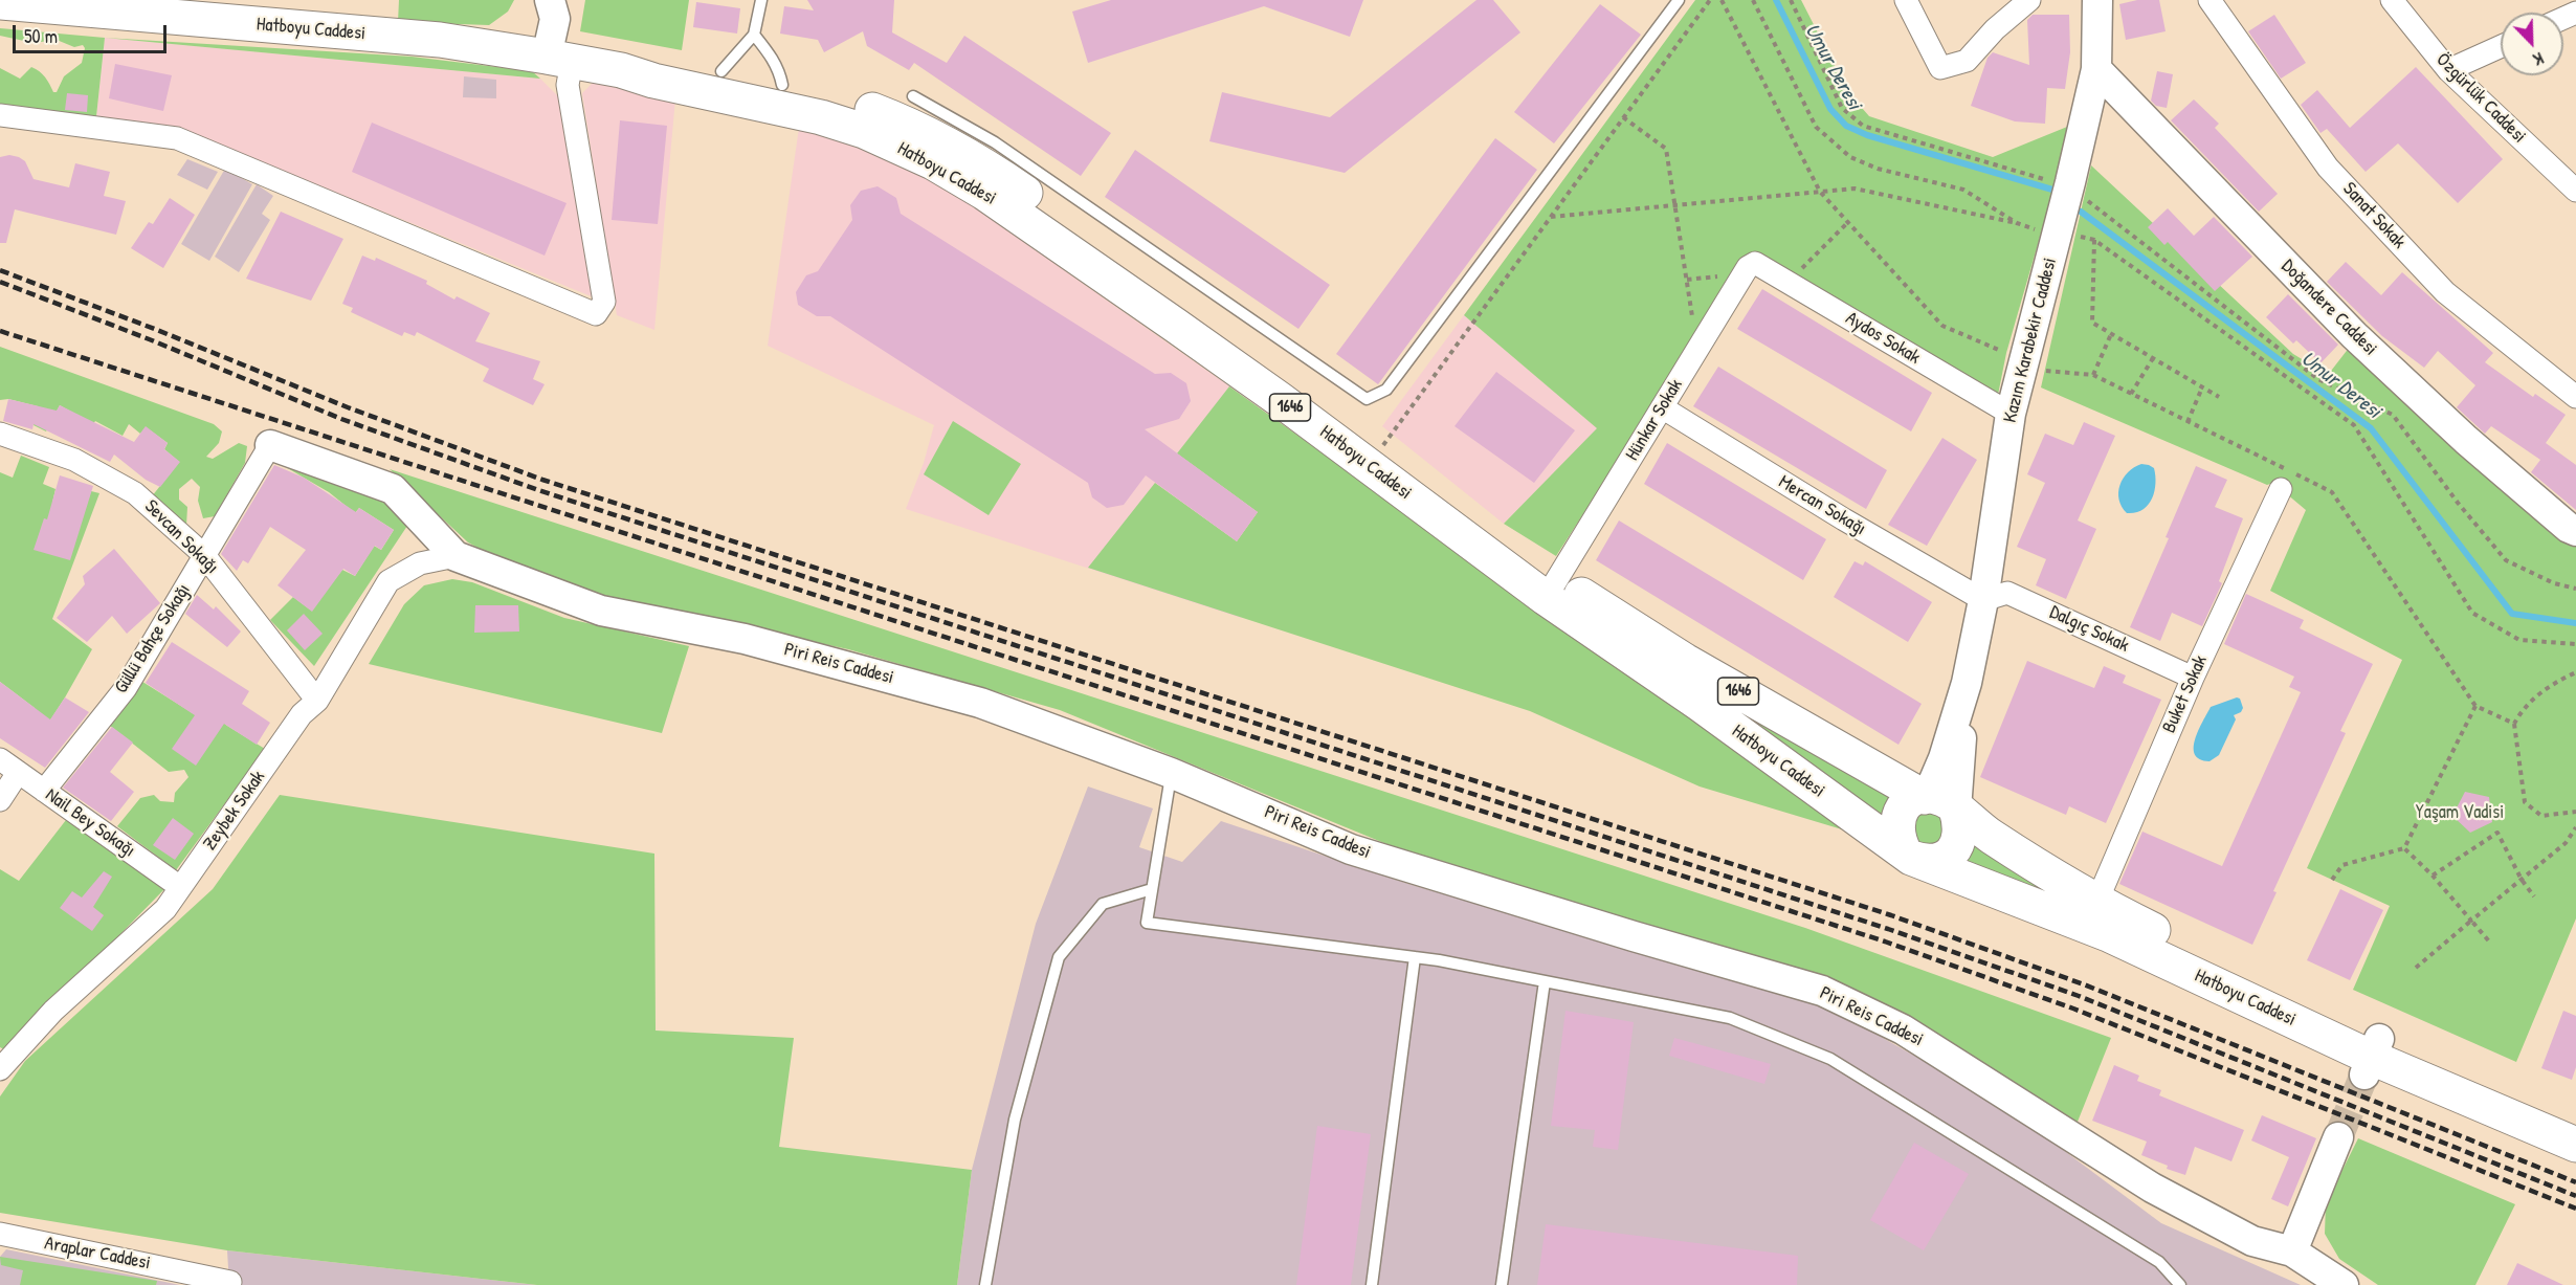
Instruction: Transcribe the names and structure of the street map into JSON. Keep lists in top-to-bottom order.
{
  "streets": {
    "main road": ["Hatboyu Caddesi", "1646"],
    "street": [
      "Özgürlük Caddesi",
      "Sanat Sokak",
      "Doğandere Caddesi",
      "Aydos Sokak",
      "Kazım Karabekir Caddesi",
      "Hünkar Sokak",
      "Mercan Sokağı",
      "Sevcan Sokağı",
      "Dalgıç Sokak",
      "Güllü Bahçe Sokağı",
      "Piri Reis Caddesi",
      "Buket Sokak",
      "Zeybek Sokak",
      "Nail Bey Sokağı",
      "Araplar Caddesi"
    ]
  },
  "crossings": [
    ["Hatboyu Caddesi", "Hünkar Sokak"],
    ["Hatboyu Caddesi", "Buket Sokak"],
    ["Doğandere Caddesi", "Kazım Karabekir Caddesi"],
    ["Aydos Sokak", "Kazım Karabekir Caddesi"],
    ["Aydos Sokak", "Hünkar Sokak"],
    ["Kazım Karabekir Caddesi", "Mercan Sokağı"],
    ["Kazım Karabekir Caddesi", "Dalgıç Sokak"],
    ["Hünkar Sokak", "Mercan Sokağı"],
    ["Mercan Sokağı", "Dalgıç Sokak"],
    ["Sevcan Sokağı", "Güllü Bahçe Sokağı"],
    ["Sevcan Sokağı", "Zeybek Sokak"],
    ["Dalgıç Sokak", "Buket Sokak"],
    ["Güllü Bahçe Sokağı", "Piri Reis Caddesi"],
    ["Güllü Bahçe Sokağı", "Nail Bey Sokağı"],
    ["Piri Reis Caddesi", "Zeybek Sokak"],
    ["Zeybek Sokak", "Nail Bey Sokağı"]
  ],
  "water": ["Umur Deresi"],
  "parks": ["Yaşam Vadisi"],
  "scale_bar": "50 m",
  "north": "bottom right"
}
